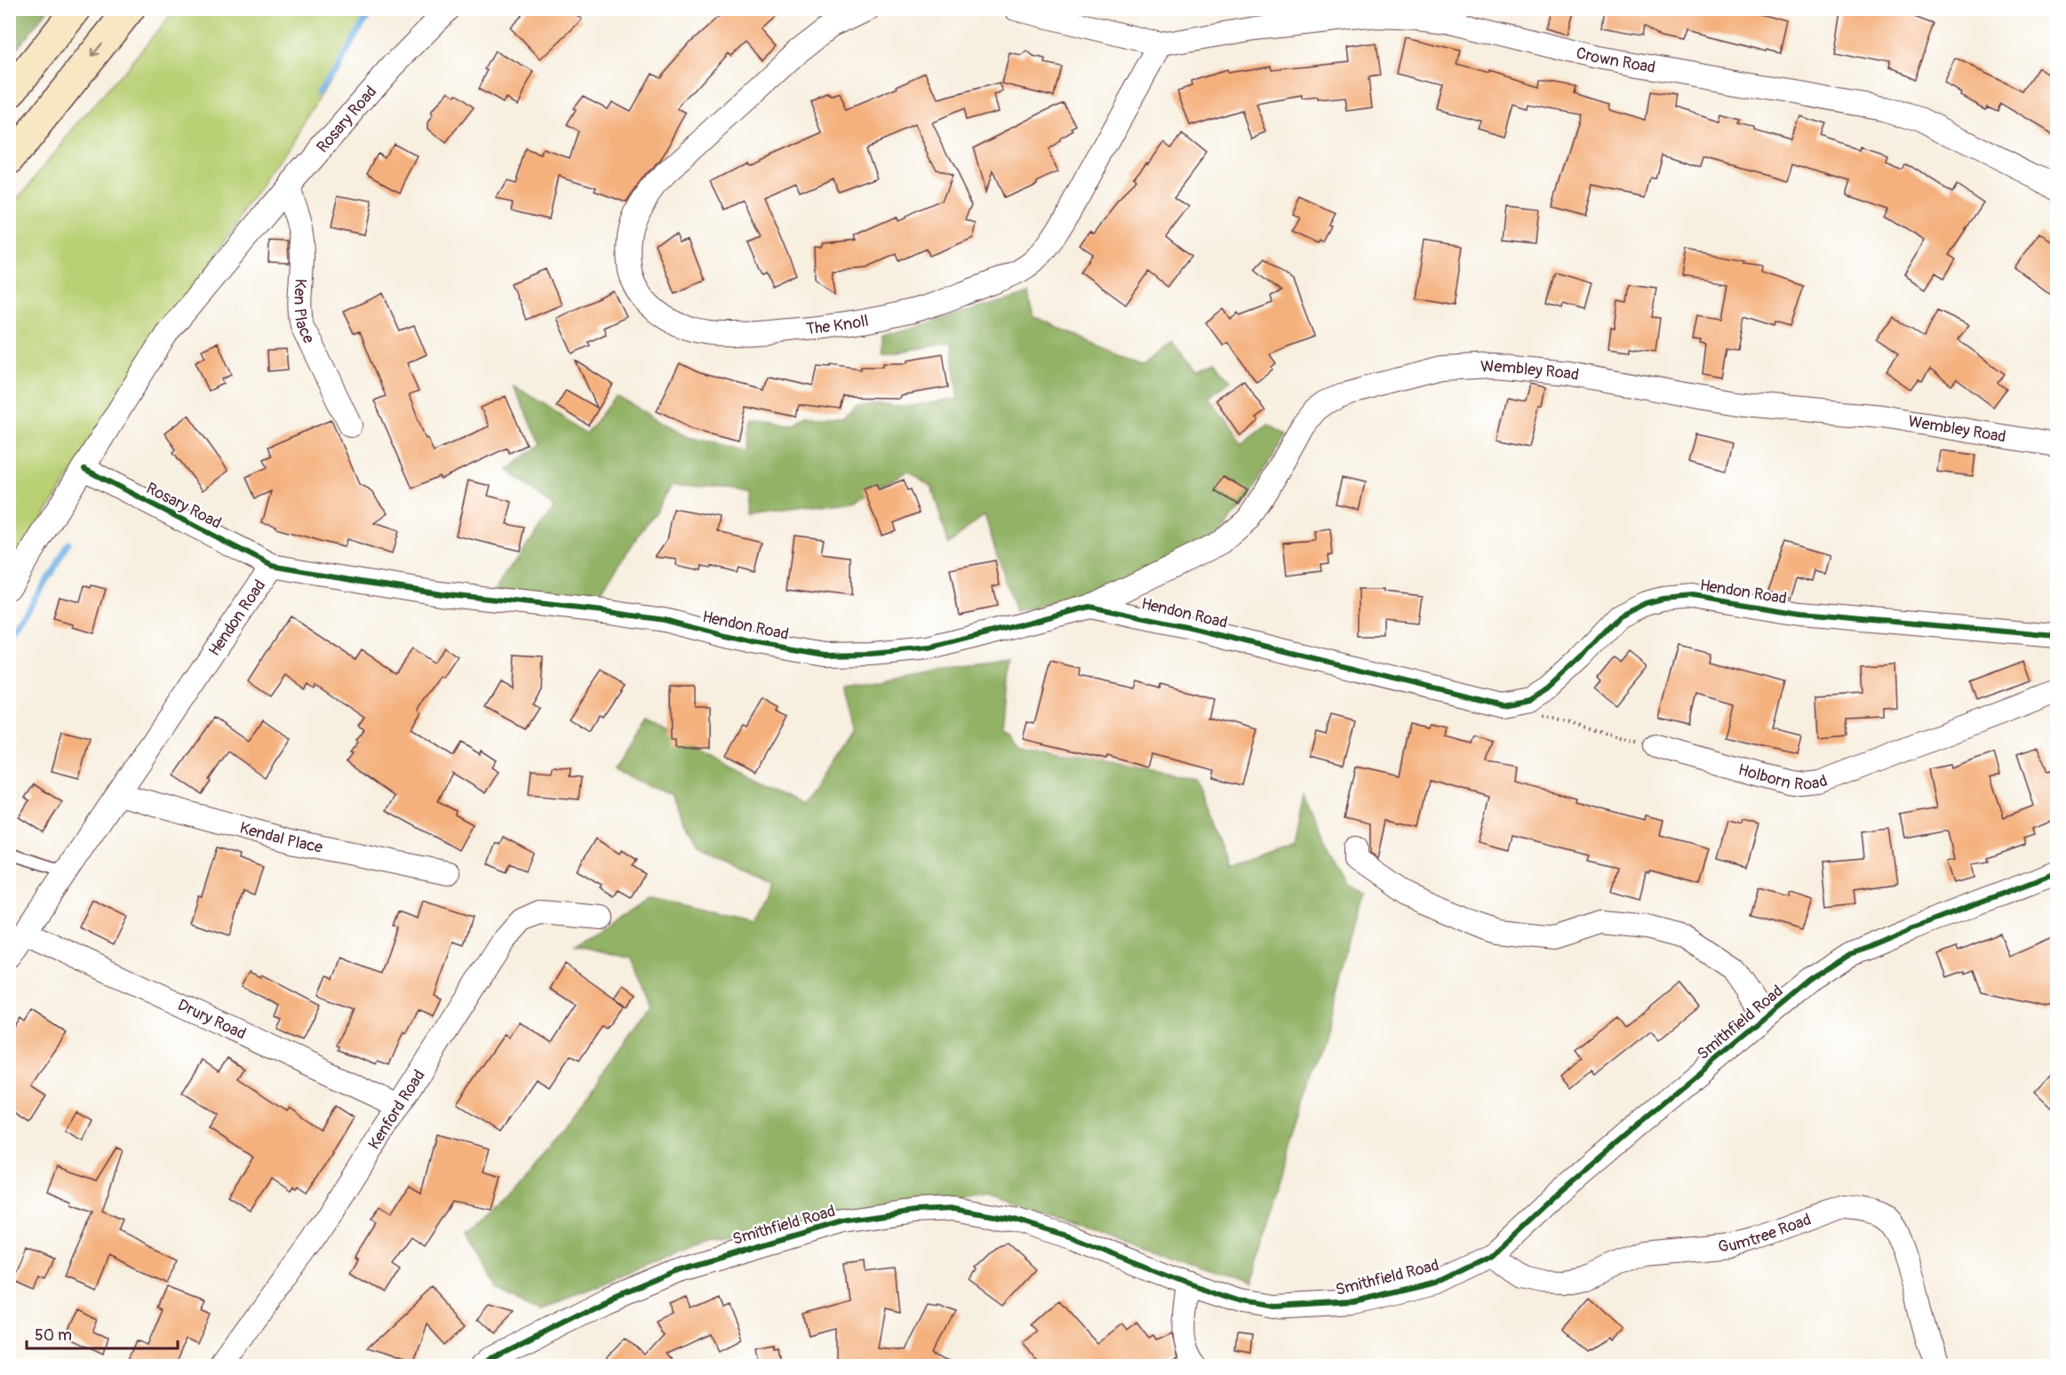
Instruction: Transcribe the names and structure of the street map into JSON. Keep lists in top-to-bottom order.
{
  "streets": {
    "street": [
      "Crown Road",
      "Rosary Road",
      "Ken Place",
      "The Knoll",
      "Wembley Road",
      "Hendon Road",
      "Holborn Road",
      "Kendal Place",
      "Drury Road",
      "Smithfield Road",
      "Kenford Road",
      "Gumtree Road"
    ]
  },
  "crossings": [
    ["Crown Road", "The Knoll"],
    ["Rosary Road", "Ken Place"],
    ["Rosary Road", "Hendon Road"],
    ["Wembley Road", "Hendon Road"],
    ["Hendon Road", "Kendal Place"],
    ["Hendon Road", "Drury Road"],
    ["Drury Road", "Kenford Road"],
    ["Smithfield Road", "Gumtree Road"]
  ],
  "scale_bar": "50 m"
}
